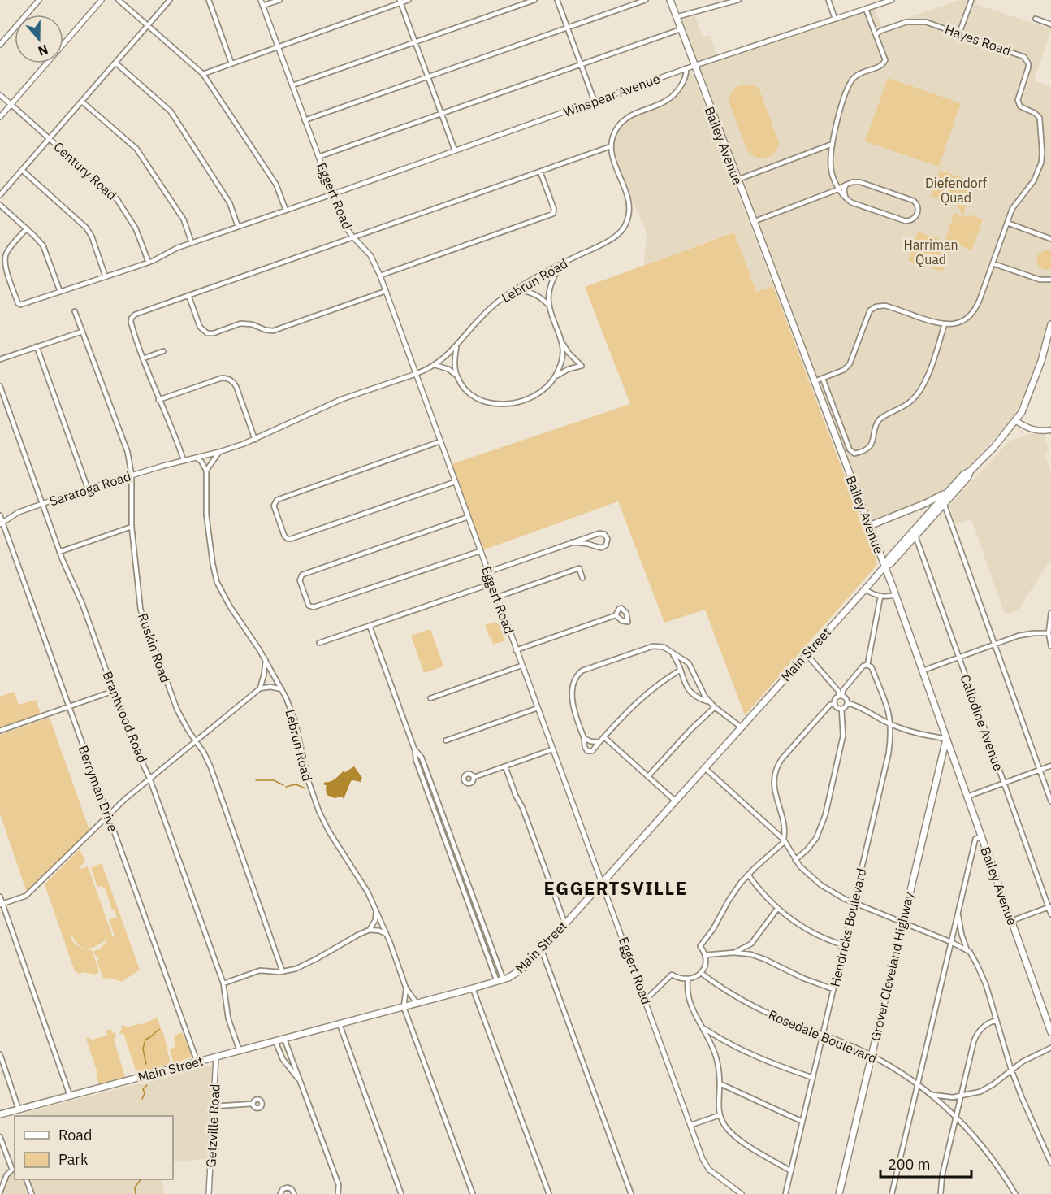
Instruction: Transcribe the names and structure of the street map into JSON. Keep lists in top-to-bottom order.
{
  "streets": {
    "main road": ["Bailey Avenue", "Main Street", "Grover Cleveland Highway"],
    "street": [
      "Hayes Road",
      "Winspear Avenue",
      "Century Road",
      "Eggert Road",
      "Lebrun Road",
      "Saratoga Road",
      "Ruskin Road",
      "Brantwood Road",
      "Callodine Avenue",
      "Berryman Drive",
      "Hendricks Boulevard",
      "Rosedale Boulevard",
      "Getzville Road"
    ]
  },
  "crossings": [
    ["Winspear Avenue", "Bailey Avenue"],
    ["Winspear Avenue", "Eggert Road"],
    ["Bailey Avenue", "Main Street"],
    ["Bailey Avenue", "Grover Cleveland Highway"],
    ["Eggert Road", "Lebrun Road"],
    ["Eggert Road", "Main Street"],
    ["Lebrun Road", "Saratoga Road"],
    ["Lebrun Road", "Main Street"],
    ["Saratoga Road", "Ruskin Road"],
    ["Saratoga Road", "Brantwood Road"],
    ["Saratoga Road", "Berryman Drive"],
    ["Main Street", "Brantwood Road"],
    ["Main Street", "Callodine Avenue"],
    ["Main Street", "Berryman Drive"],
    ["Main Street", "Getzville Road"],
    ["Hendricks Boulevard", "Rosedale Boulevard"],
    ["Grover Cleveland Highway", "Rosedale Boulevard"]
  ],
  "districts": ["EGGERTSVILLE"],
  "parks": ["Diefendorf Quad", "Harriman Quad"],
  "legend": ["Road", "Park"],
  "scale_bar": "200 m",
  "north": "bottom"
}
